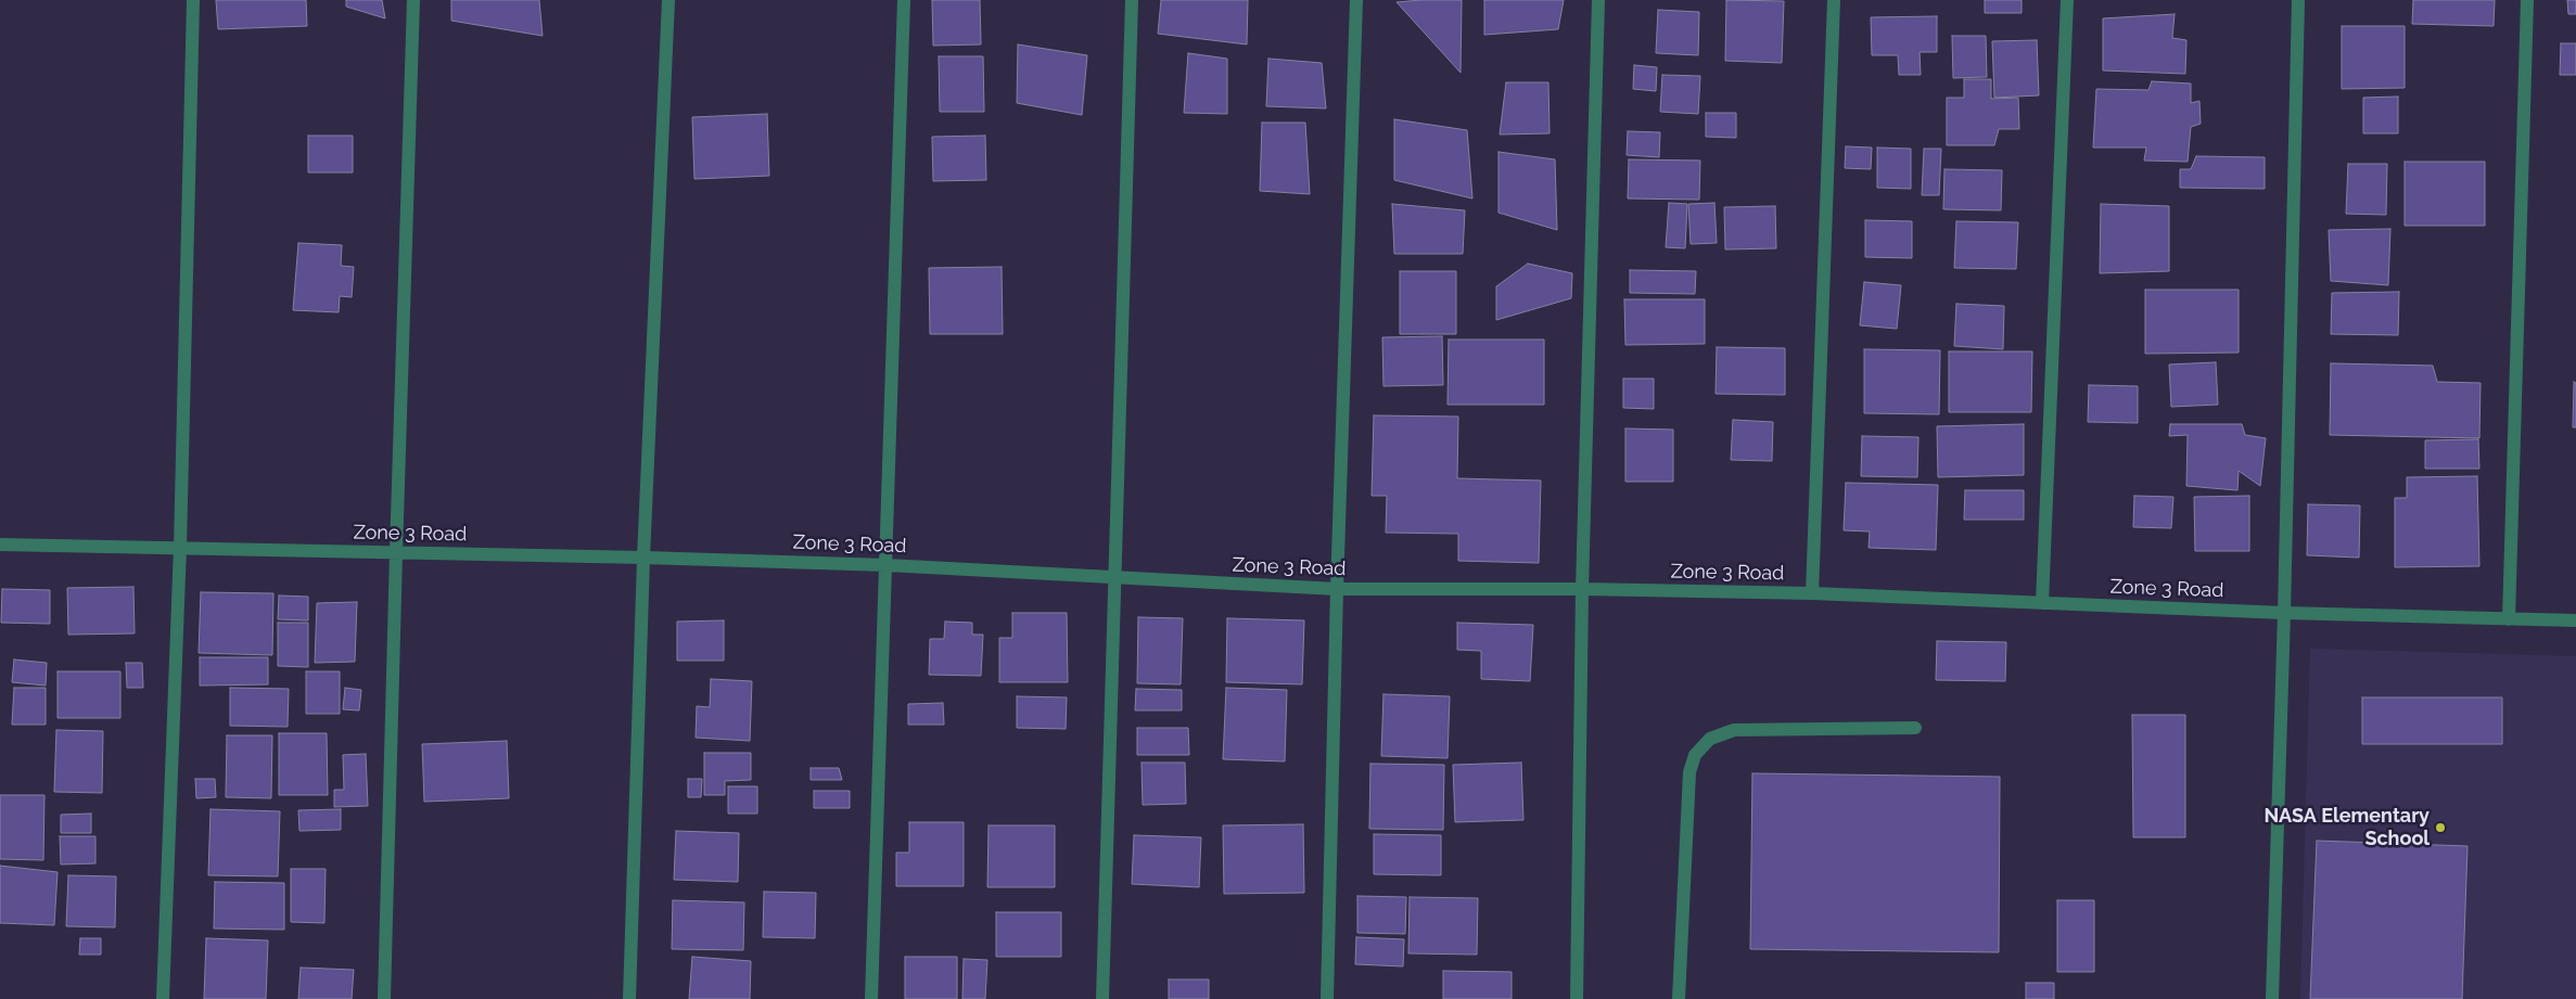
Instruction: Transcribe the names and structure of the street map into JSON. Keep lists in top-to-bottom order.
{
  "streets": {
    "street": ["Zone 3 Road"]
  },
  "places": ["NASA Elementary School"]
}
